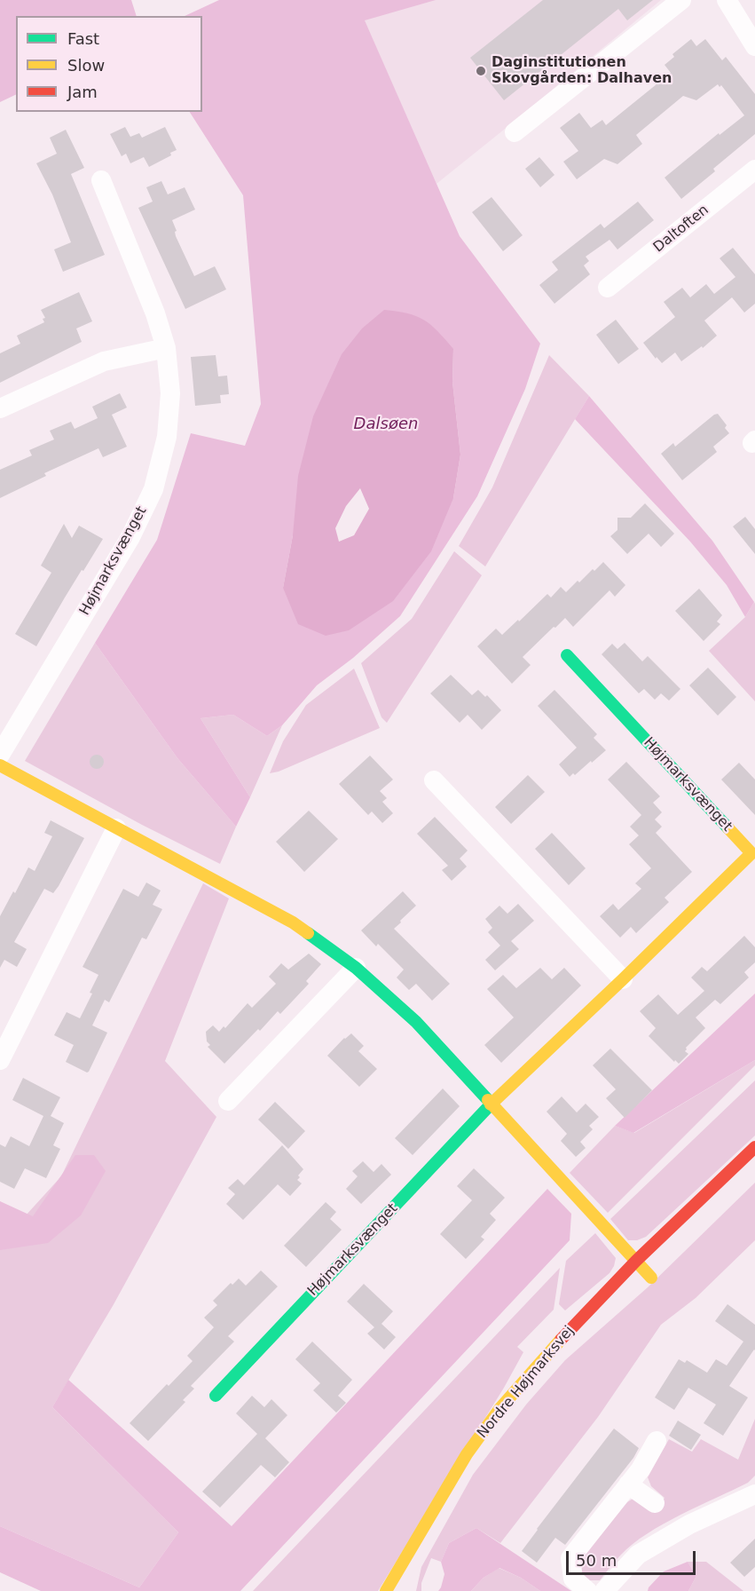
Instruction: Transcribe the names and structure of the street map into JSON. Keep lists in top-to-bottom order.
{
  "streets": {
    "street": ["Daltoften", "Højmarksvænget", "Nordre Højmarksvej"]
  },
  "water": ["Dalsøen"],
  "places": ["Daginstitutionen Skovgården: Dalhaven"],
  "legend": ["Fast", "Slow", "Jam"],
  "scale_bar": "50 m"
}
